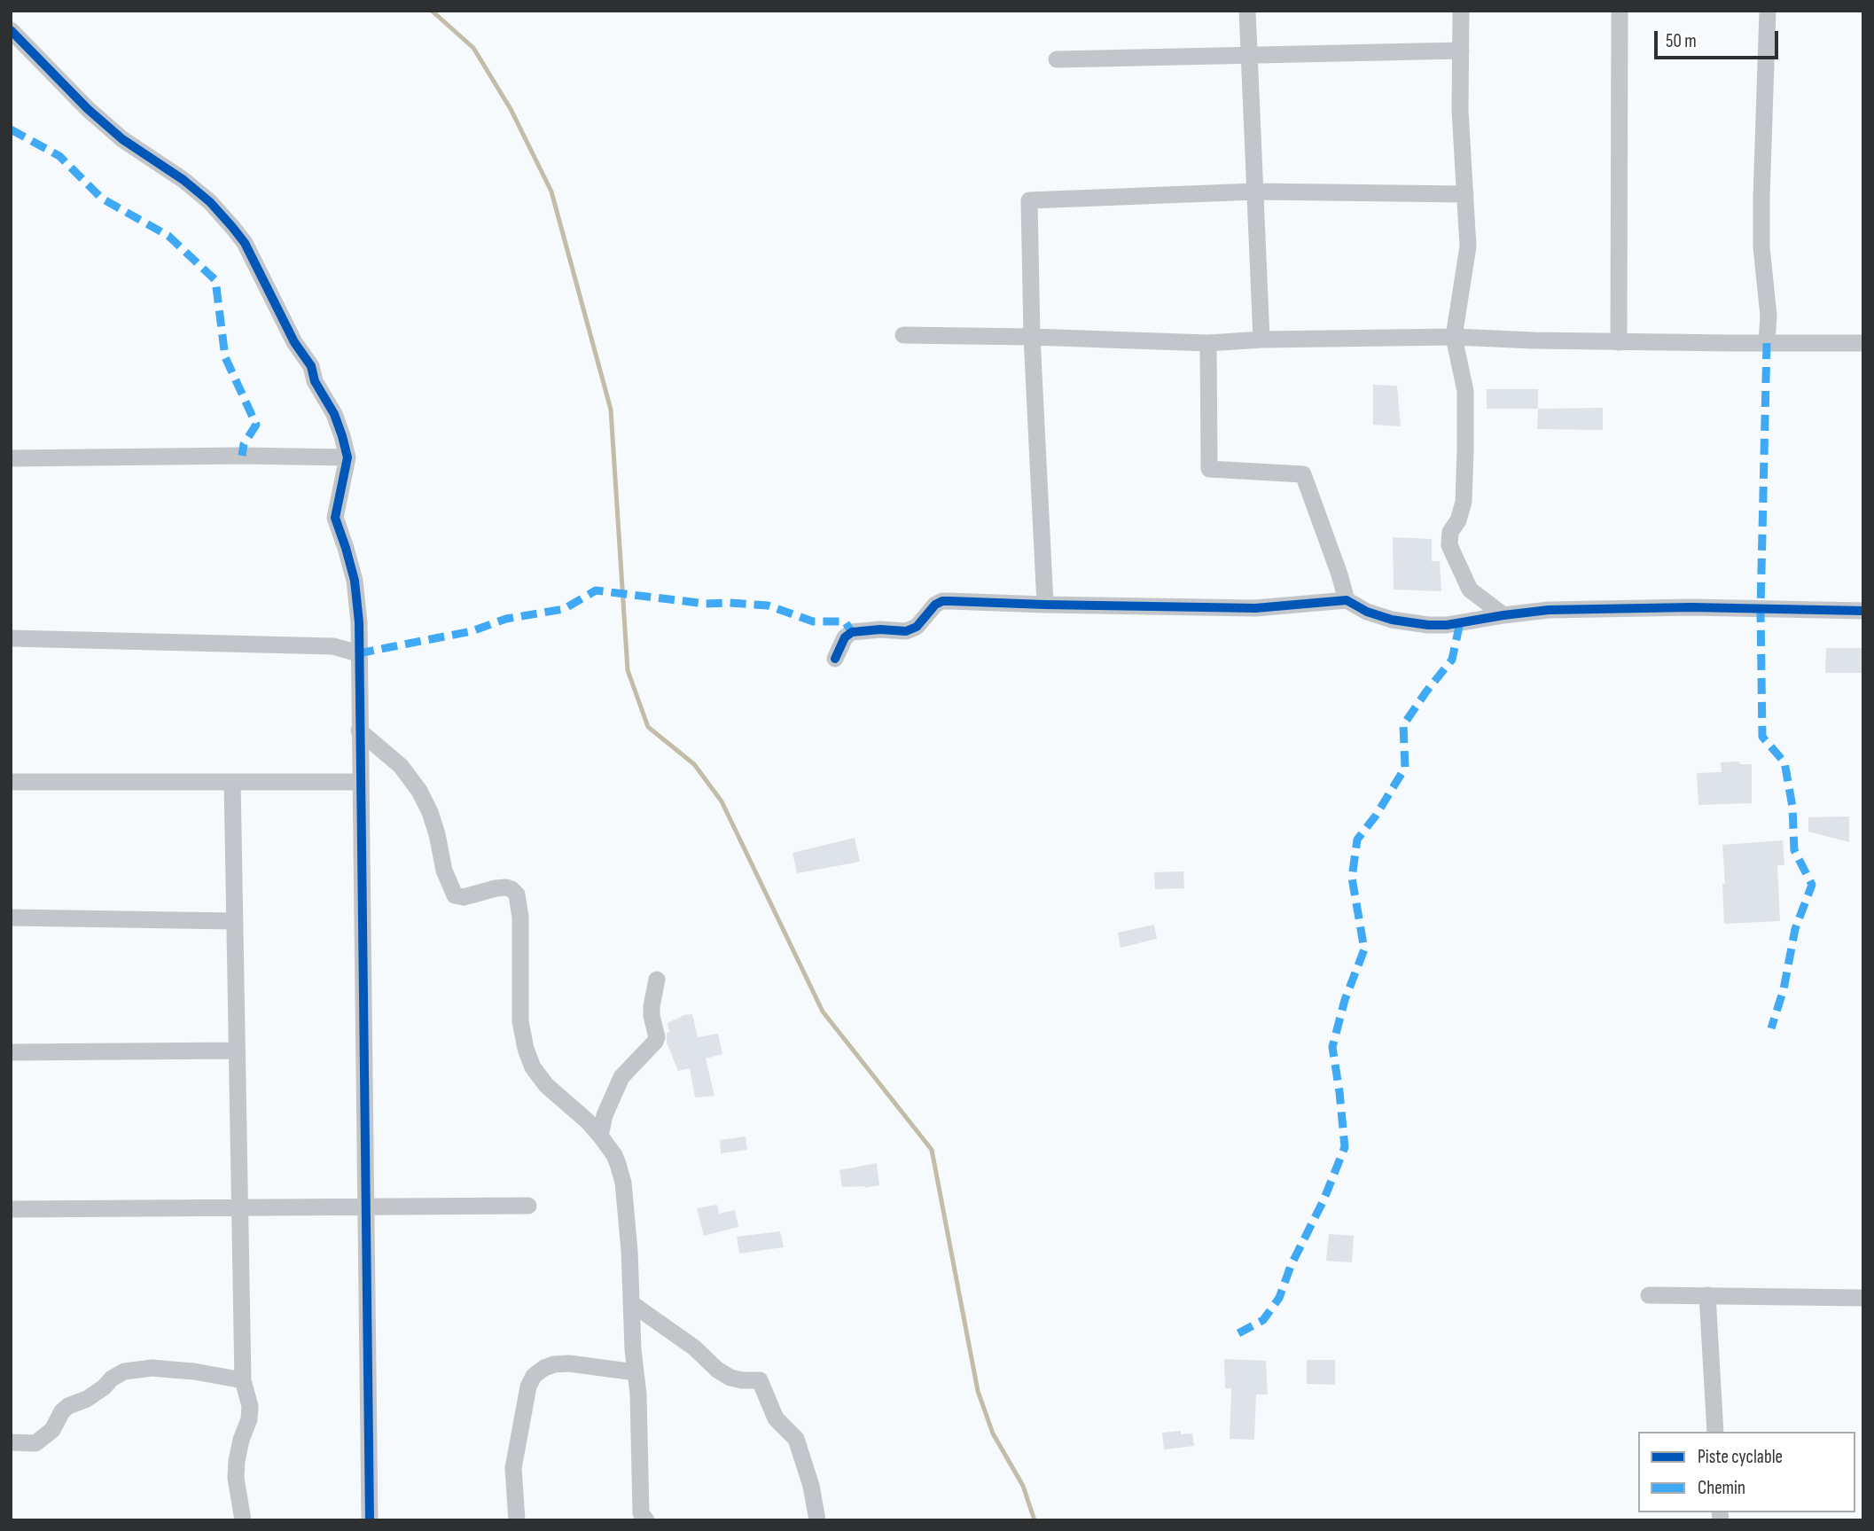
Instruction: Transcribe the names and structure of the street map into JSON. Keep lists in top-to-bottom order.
{
  "legend": ["Piste cyclable", "Chemin"],
  "scale_bar": "50 m"
}
